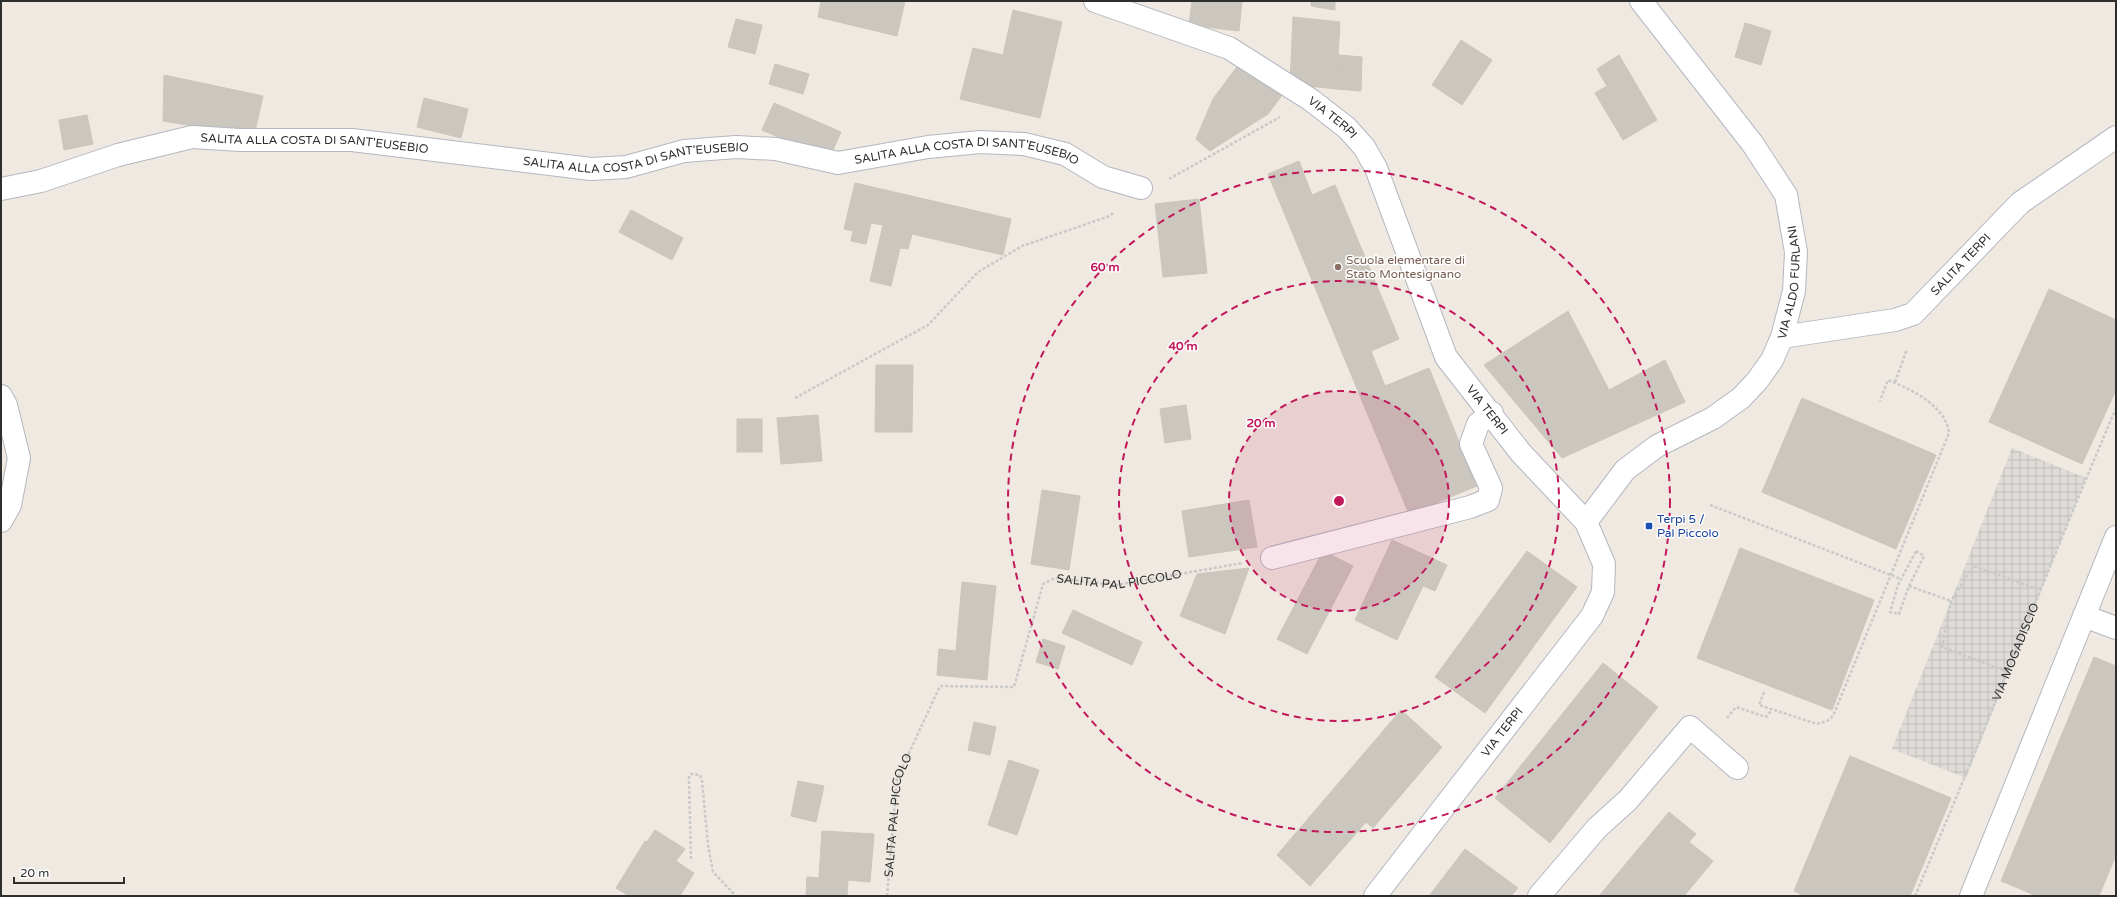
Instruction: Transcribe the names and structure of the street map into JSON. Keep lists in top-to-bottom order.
{
  "streets": {
    "street": [
      "VIA TERPI",
      "SALITA ALLA COSTA DI SANT'EUSEBIO",
      "SALITA TERPI",
      "VIA ALDO FURLANI"
    ],
    "path": ["SALITA PAL PICCOLO", "VIA MOGADISCIO"]
  },
  "crossings": [
    ["VIA TERPI", "VIA ALDO FURLANI"],
    ["SALITA TERPI", "VIA ALDO FURLANI"]
  ],
  "places": {
    "other": ["Scuola elementare di Stato Montesignano"],
    "transit": ["Terpi 5 / Pal Piccolo"]
  },
  "scale_bar": "20 m",
  "rings": ["60 m", "40 m", "20 m"]
}
